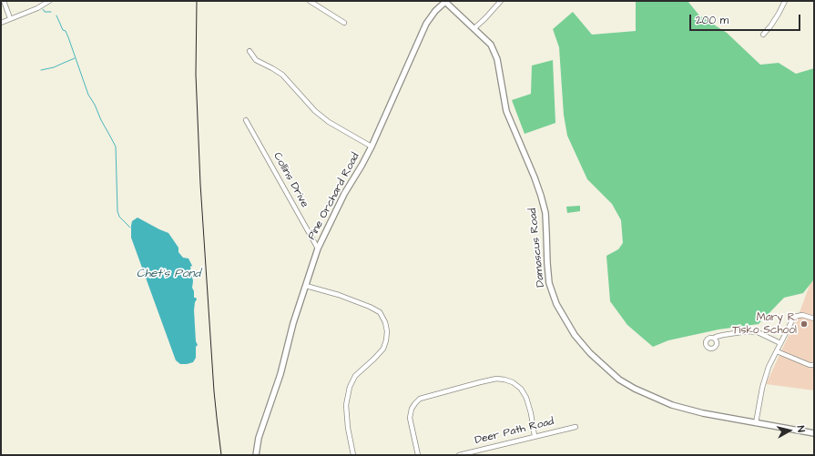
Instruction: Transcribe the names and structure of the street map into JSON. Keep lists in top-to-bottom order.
{
  "streets": {
    "street": [
      "Collins Drive",
      "Pine Orchard Road",
      "Damascus Road",
      "Deer Path Road"
    ]
  },
  "crossings": [
    ["Collins Drive", "Pine Orchard Road"],
    ["Pine Orchard Road", "Damascus Road"]
  ],
  "water": ["Chet's Pond"],
  "places": ["Mary R. Tisko School"],
  "scale_bar": "200 m",
  "north": "right"
}
